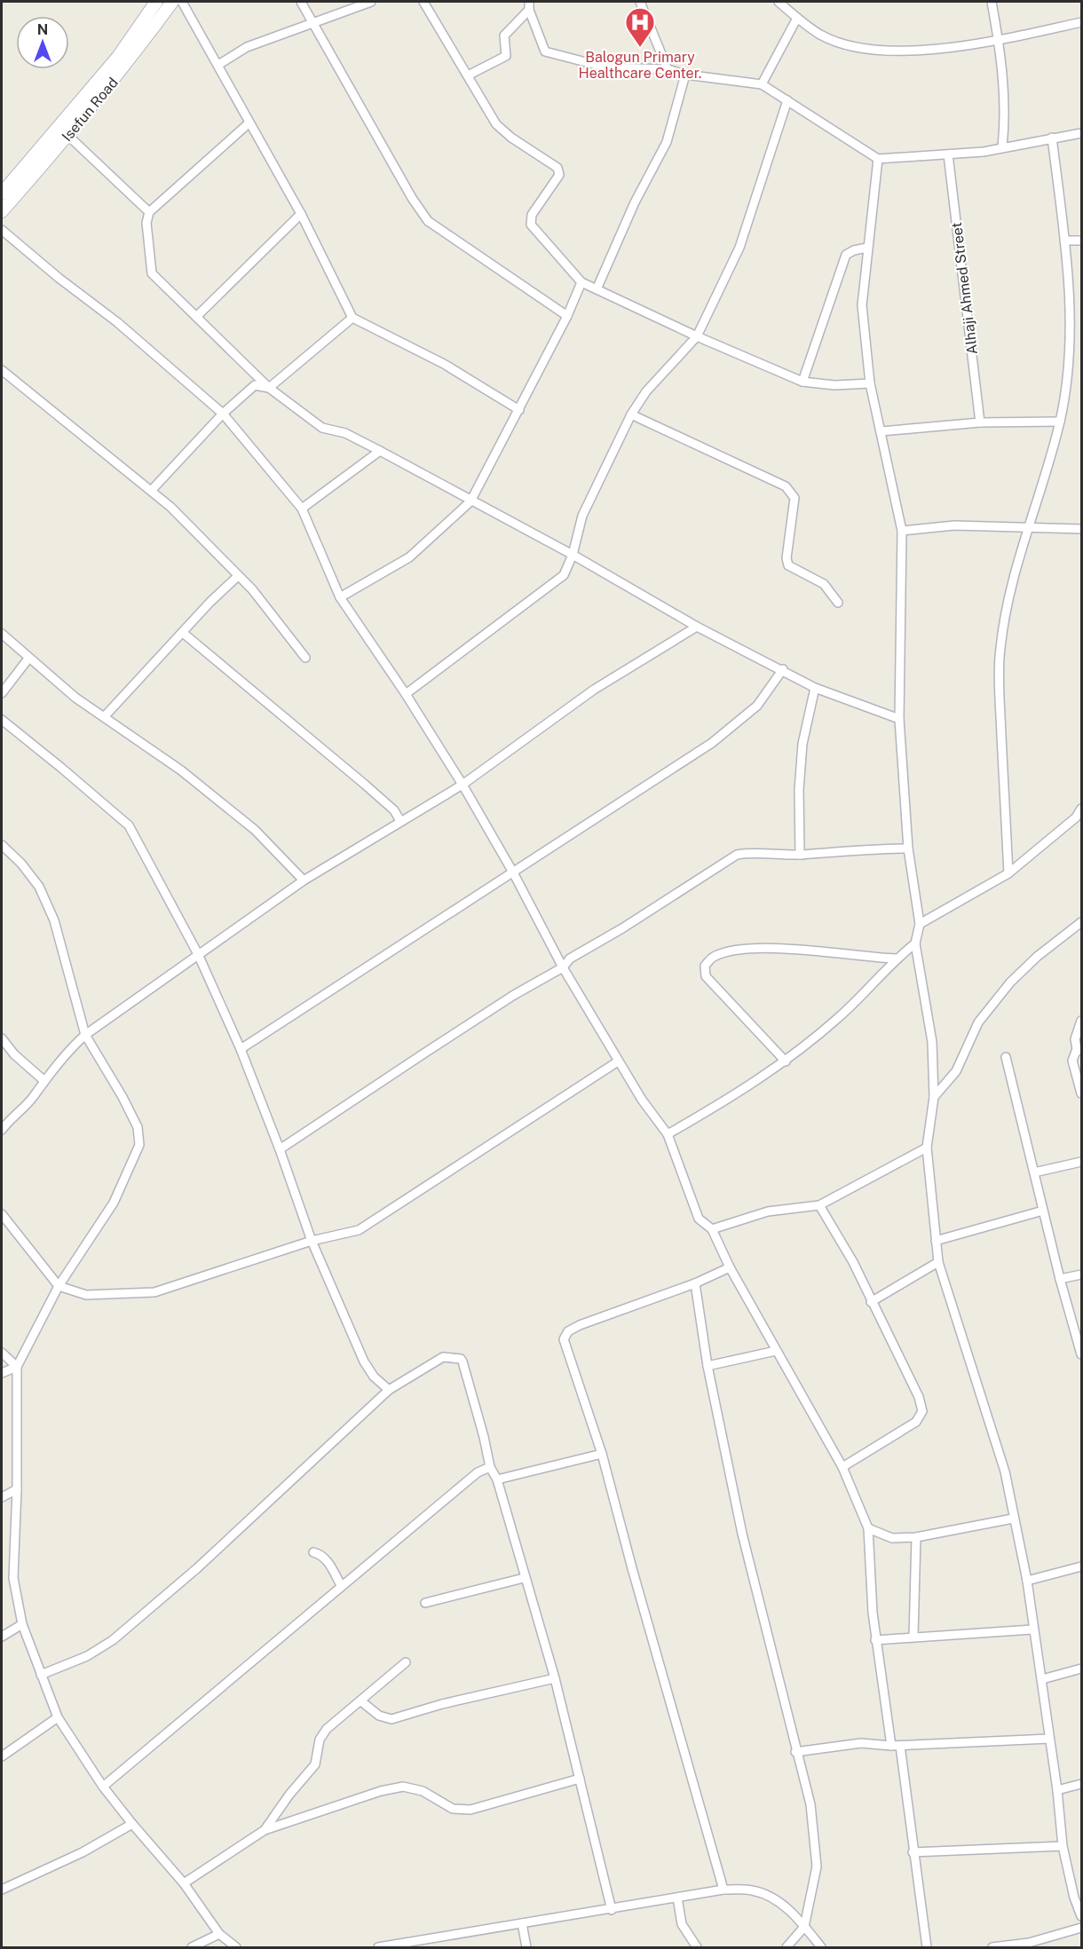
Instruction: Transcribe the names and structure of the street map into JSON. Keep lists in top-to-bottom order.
{
  "streets": {
    "street": ["Isefun Road", "Alhaji Ahmed Street"]
  },
  "places": {
    "hospital": ["Balogun Primary Healthcare Center."]
  },
  "north": "top"
}
